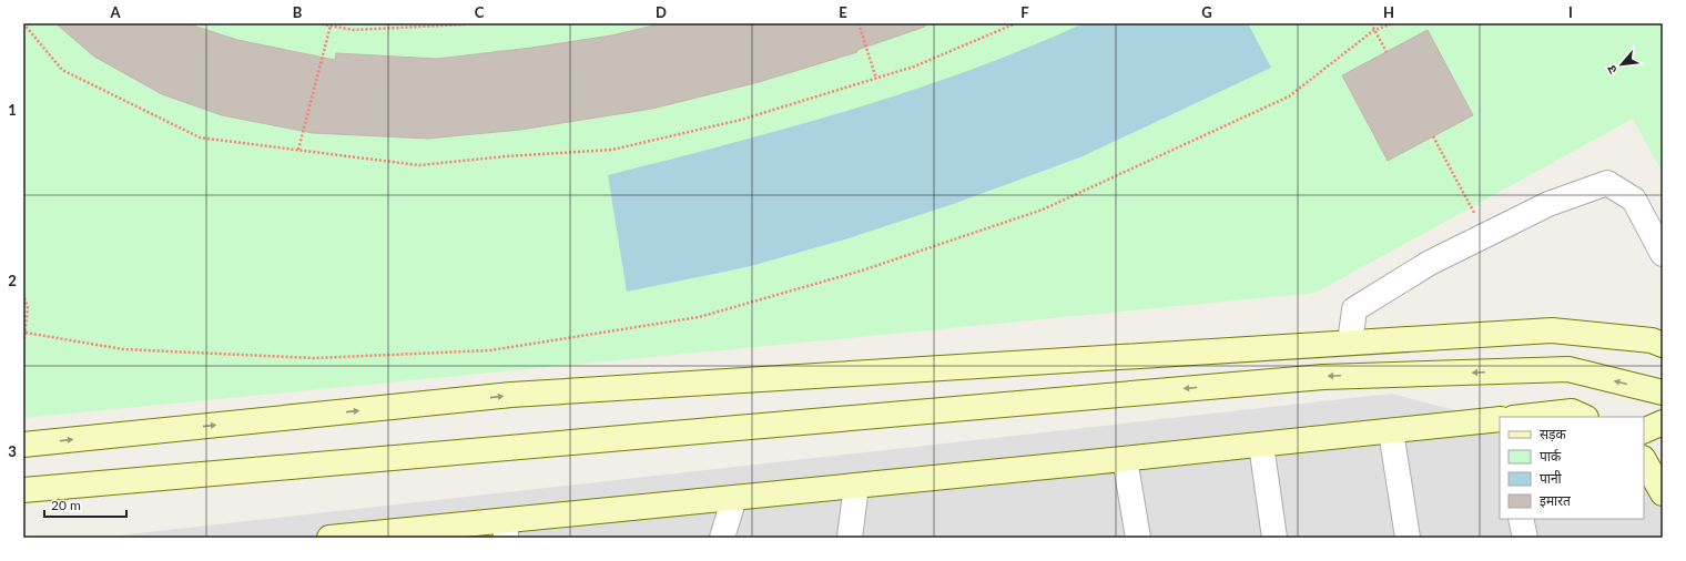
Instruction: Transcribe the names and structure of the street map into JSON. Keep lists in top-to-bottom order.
{
  "legend": [
    "सड़क",
    "पार्क",
    "पानी",
    "इमारत"
  ],
  "scale_bar": "20 m",
  "north": "bottom left",
  "grid": {
    "columns": [
      "A",
      "B",
      "C",
      "D",
      "E",
      "F",
      "G",
      "H",
      "I"
    ],
    "rows": ["1", "2", "3"]
  }
}
